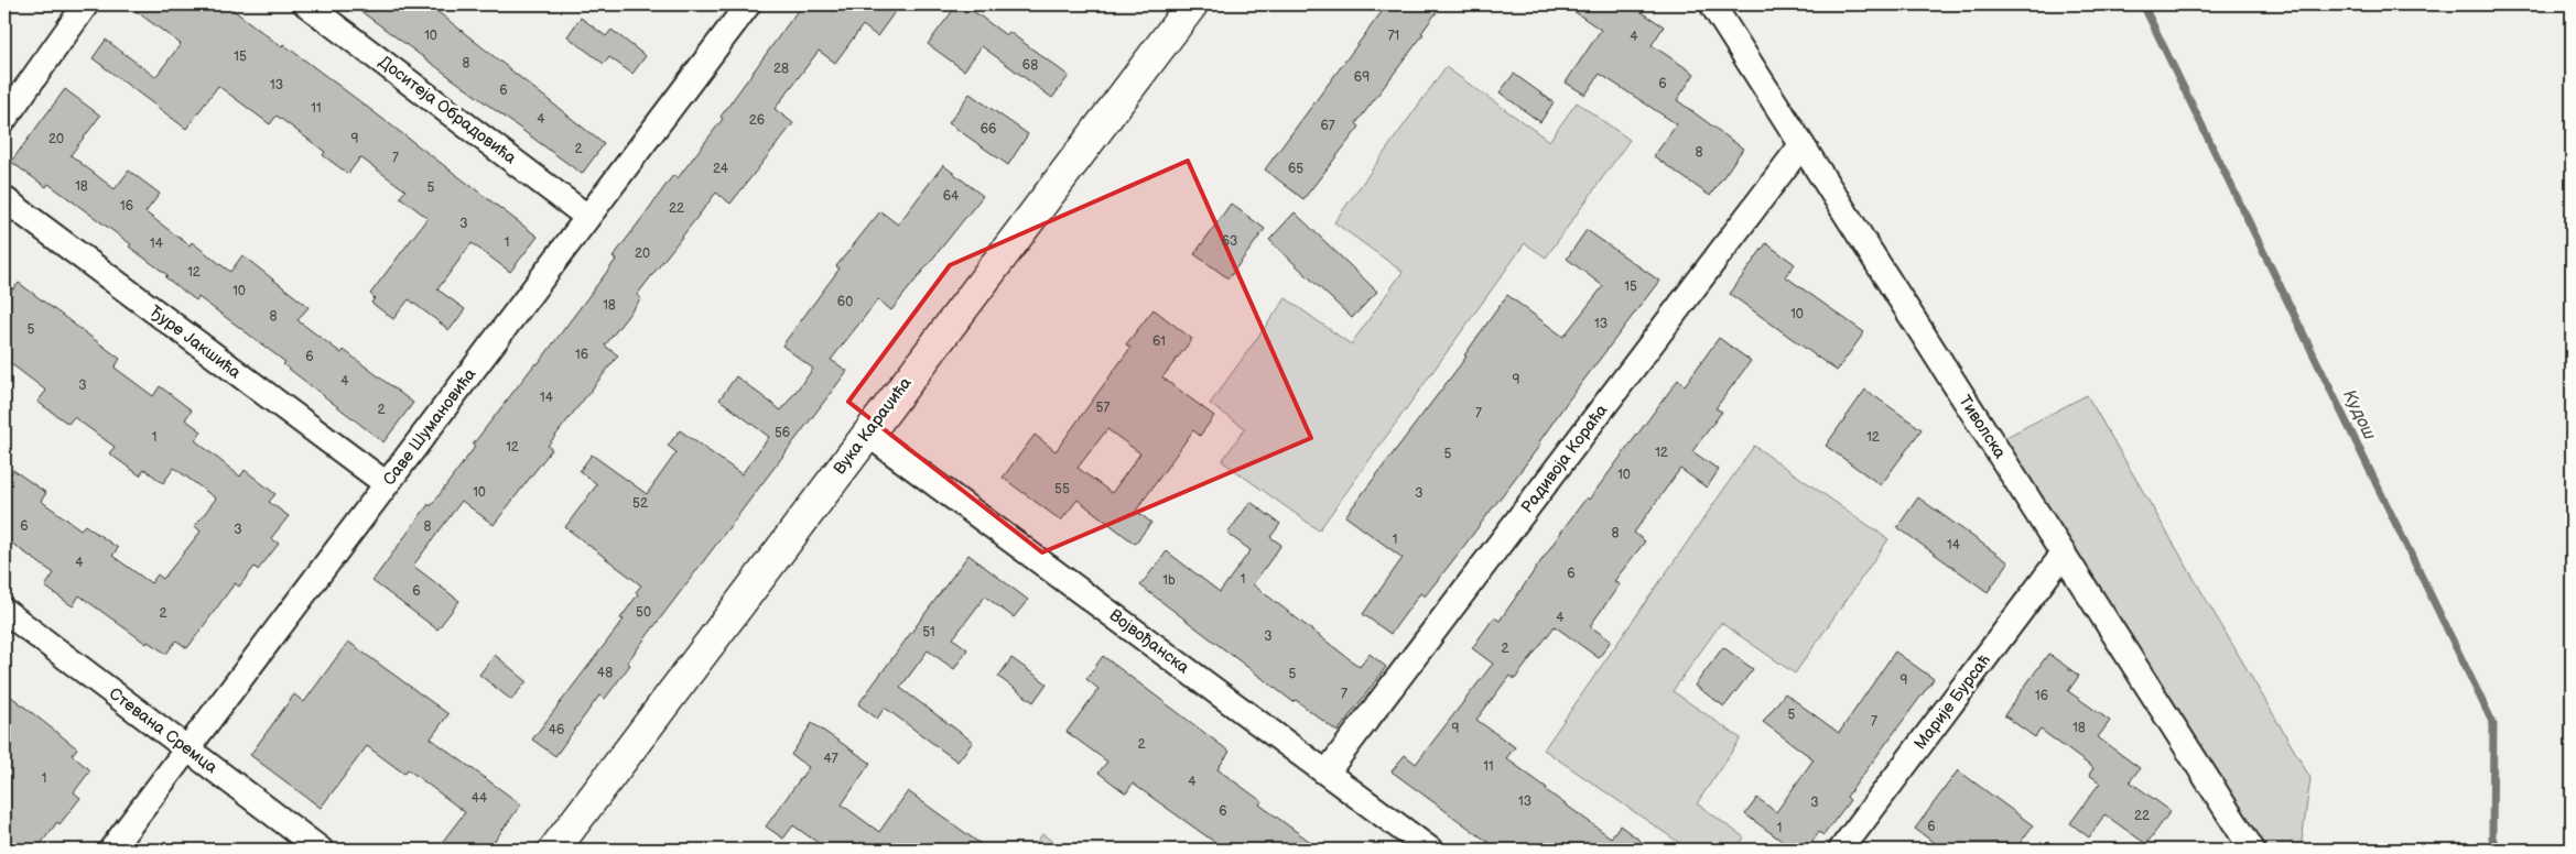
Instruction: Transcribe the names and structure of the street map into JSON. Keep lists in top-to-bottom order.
{
  "streets": {
    "main road": ["Вука Караџића"],
    "street": [
      "Доситеја Обрадовића",
      "Ђуре Јакшића",
      "Саве Шумановића",
      "Тиволска",
      "Радивоја Кораћа",
      "Војвођанска",
      "Марије Бурсаћ",
      "Стевана Сремца"
    ]
  },
  "crossings": [
    ["Доситеја Обрадовића", "Саве Шумановића"],
    ["Ђуре Јакшића", "Саве Шумановића"],
    ["Вука Караџића", "Војвођанска"],
    ["Саве Шумановића", "Стевана Сремца"],
    ["Тиволска", "Радивоја Кораћа"],
    ["Тиволска", "Марије Бурсаћ"],
    ["Радивоја Кораћа", "Војвођанска"]
  ],
  "water": ["Кудош"],
  "house_numbers": [
    "10",
    "71",
    "4",
    "15",
    "8",
    "68",
    "28",
    "69",
    "6",
    "13",
    "6",
    "11",
    "4",
    "26",
    "67",
    "66",
    "20",
    "9",
    "2",
    "8",
    "7",
    "24",
    "65",
    "18",
    "5",
    "64",
    "16",
    "22",
    "3",
    "63",
    "1",
    "14",
    "20",
    "12",
    "15",
    "10",
    "60",
    "18",
    "10",
    "8",
    "13",
    "5",
    "61",
    "16",
    "6",
    "9",
    "4",
    "3",
    "14",
    "57",
    "2",
    "7",
    "56",
    "1",
    "12",
    "12",
    "12",
    "5",
    "10",
    "55",
    "10",
    "3",
    "52",
    "6",
    "8",
    "3",
    "8",
    "1",
    "14",
    "4",
    "6",
    "1",
    "1b",
    "6",
    "50",
    "2",
    "4",
    "51",
    "3",
    "2",
    "48",
    "5",
    "9",
    "7",
    "16",
    "5",
    "7",
    "18",
    "9",
    "46",
    "2",
    "47",
    "11",
    "1",
    "4",
    "44",
    "13",
    "3",
    "6",
    "22",
    "6",
    "1"
  ]
}
